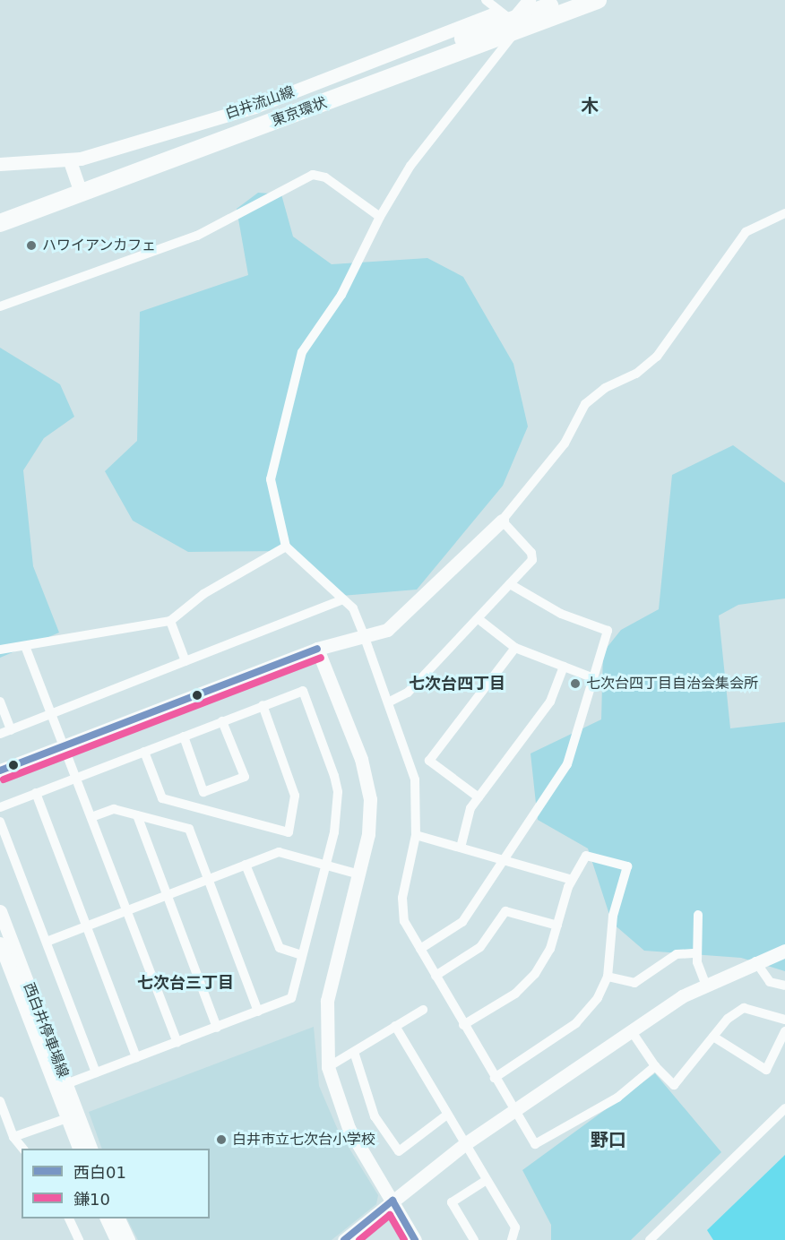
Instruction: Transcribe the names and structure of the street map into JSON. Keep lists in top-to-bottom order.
{
  "streets": {
    "highway": ["東京環状"],
    "street": ["白井流山線", "西白井停車場線"]
  },
  "crossings": [
    ["白井流山線", "東京環状"]
  ],
  "districts": [
    "木",
    "七次台四丁目",
    "七次台三丁目",
    "野口"
  ],
  "places": ["ハワイアンカフェ", "七次台四丁目自治会集会所", "白井市立七次台小学校"],
  "lines": ["transit line 西白01", "transit line 鎌10"],
  "legend": ["西白01", "鎌10"]
}
